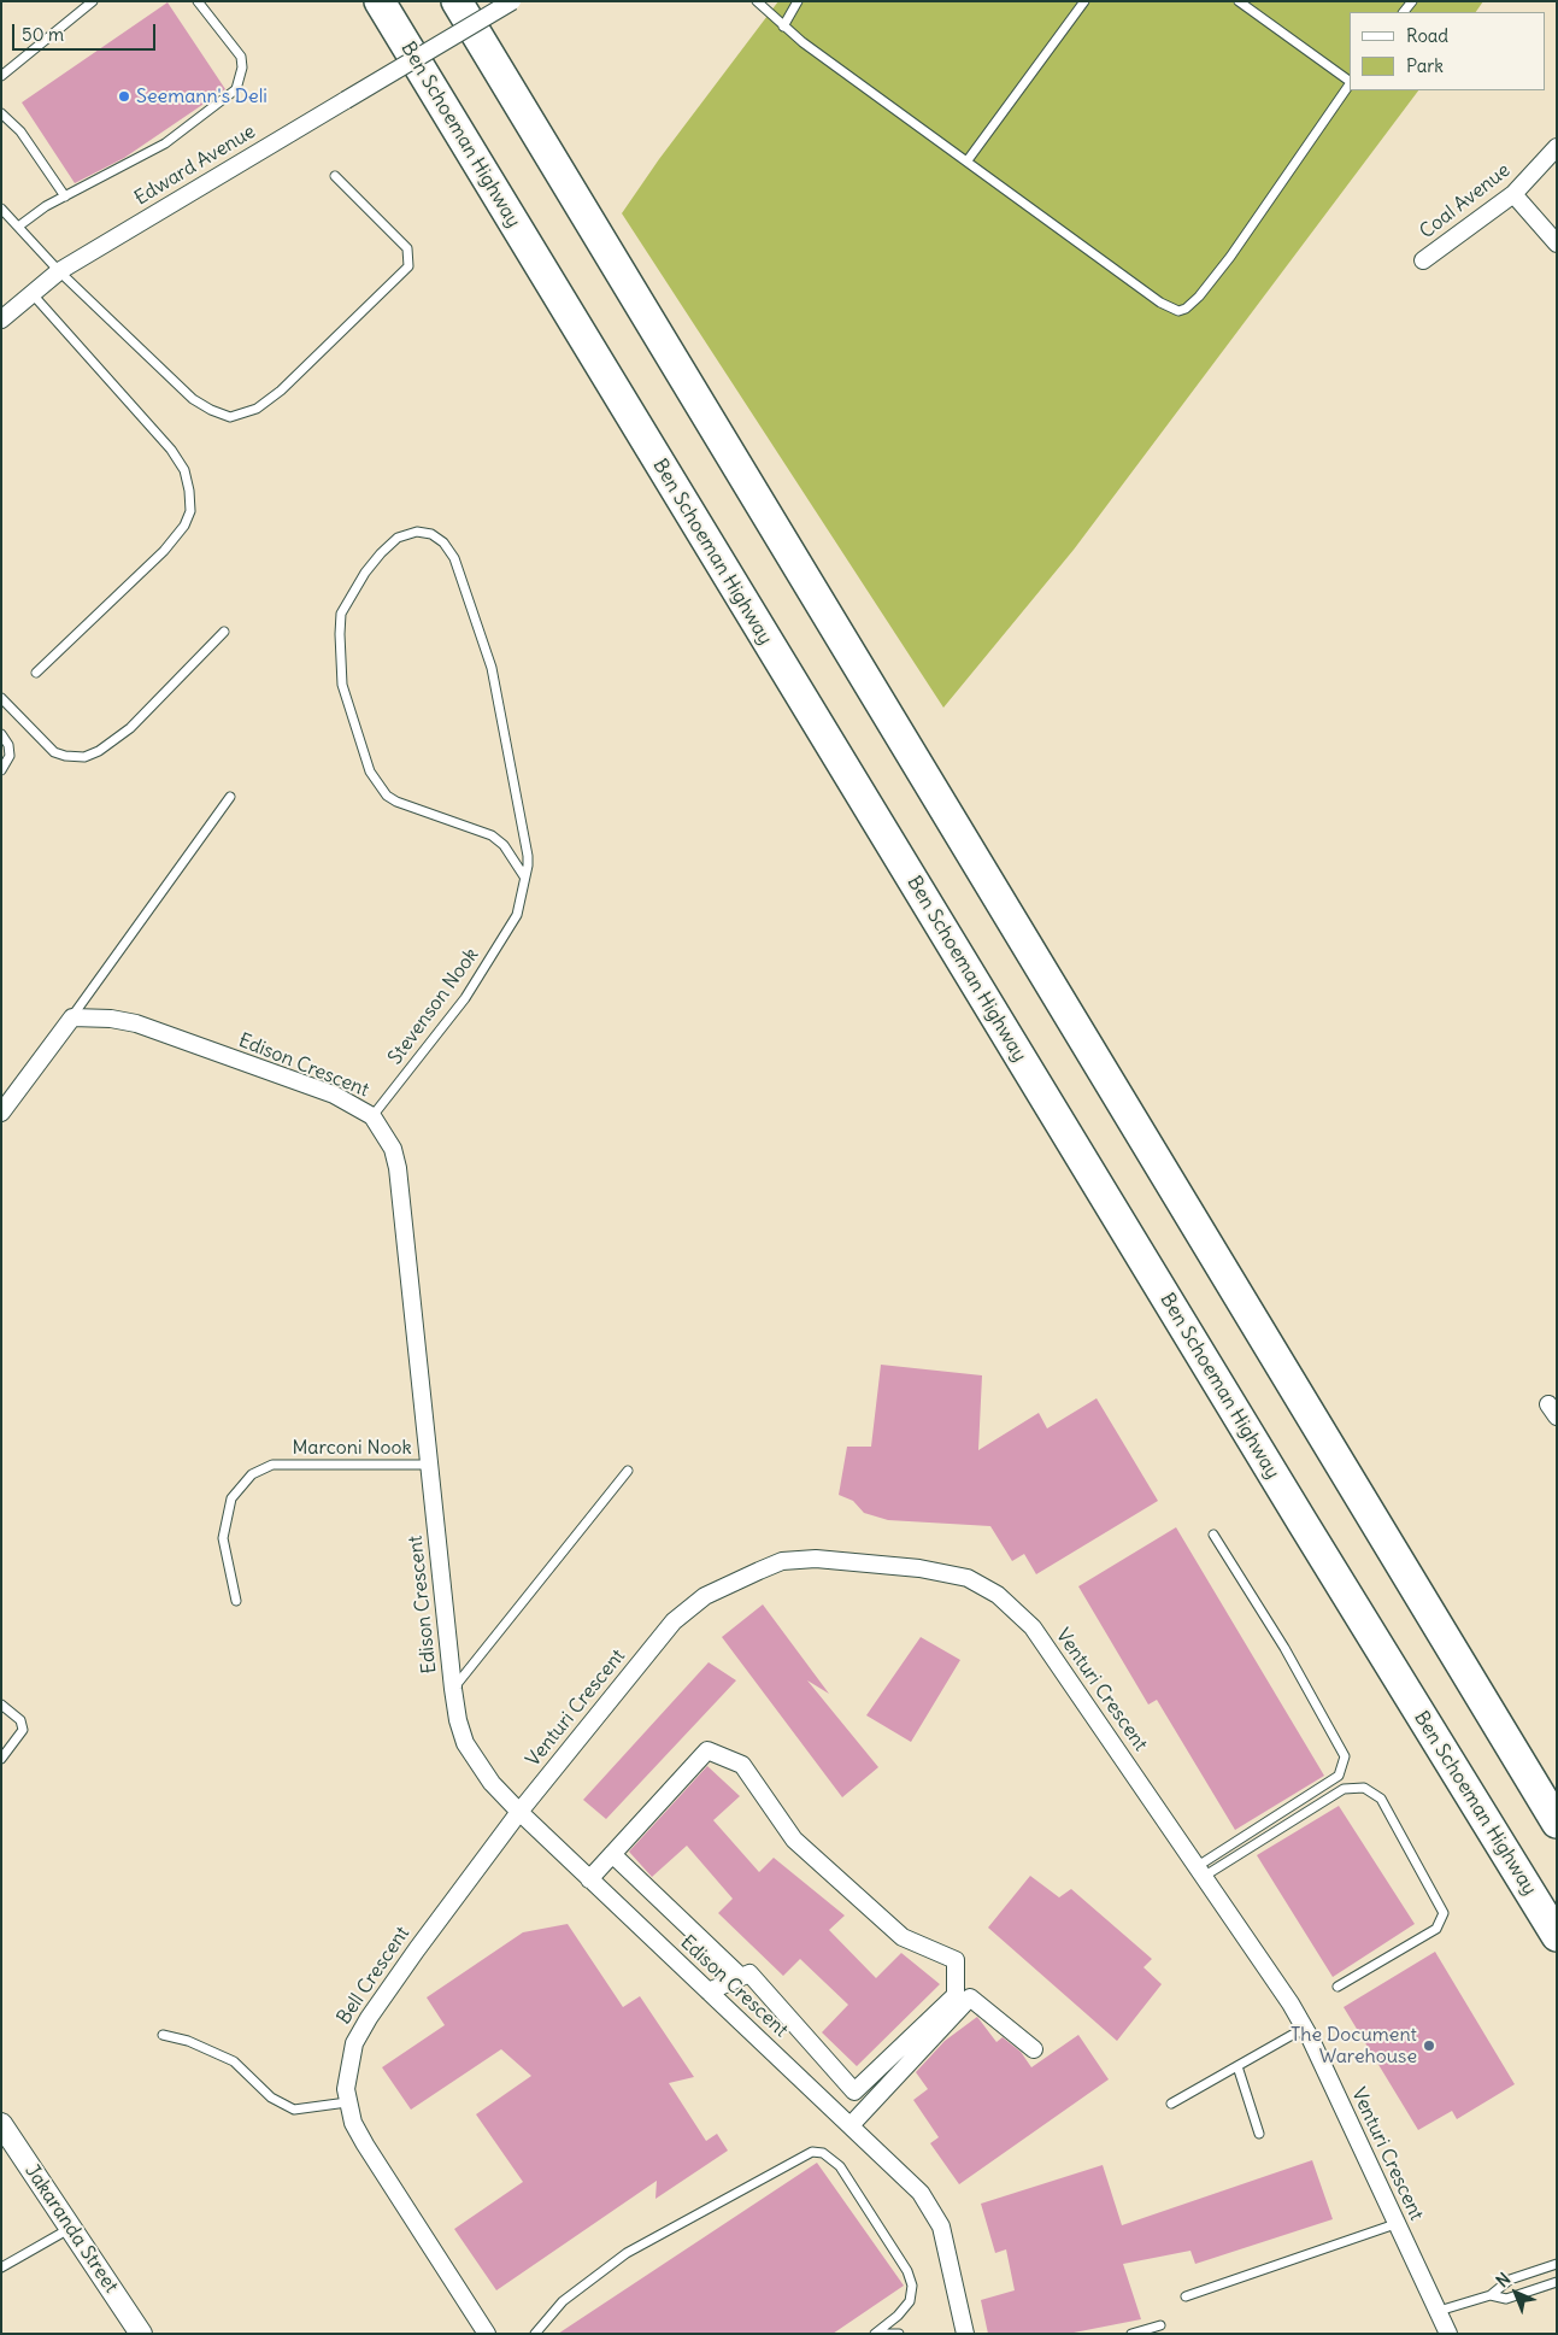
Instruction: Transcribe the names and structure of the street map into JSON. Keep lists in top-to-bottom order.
{
  "streets": {
    "highway": ["Ben Schoeman Highway"],
    "street": [
      "Edward Avenue",
      "Coal Avenue",
      "Edison Crescent",
      "Venturi Crescent",
      "Bell Crescent",
      "Jakaranda Street"
    ],
    "lane": ["Stevenson Nook", "Marconi Nook"]
  },
  "crossings": [
    ["Stevenson Nook", "Edison Crescent"],
    ["Edison Crescent", "Marconi Nook"],
    ["Edison Crescent", "Venturi Crescent"],
    ["Edison Crescent", "Bell Crescent"],
    ["Venturi Crescent", "Bell Crescent"]
  ],
  "places": ["Seemann's Deli", "The Document Warehouse"],
  "legend": ["Road", "Park"],
  "scale_bar": "50 m",
  "north": "top left"
}
